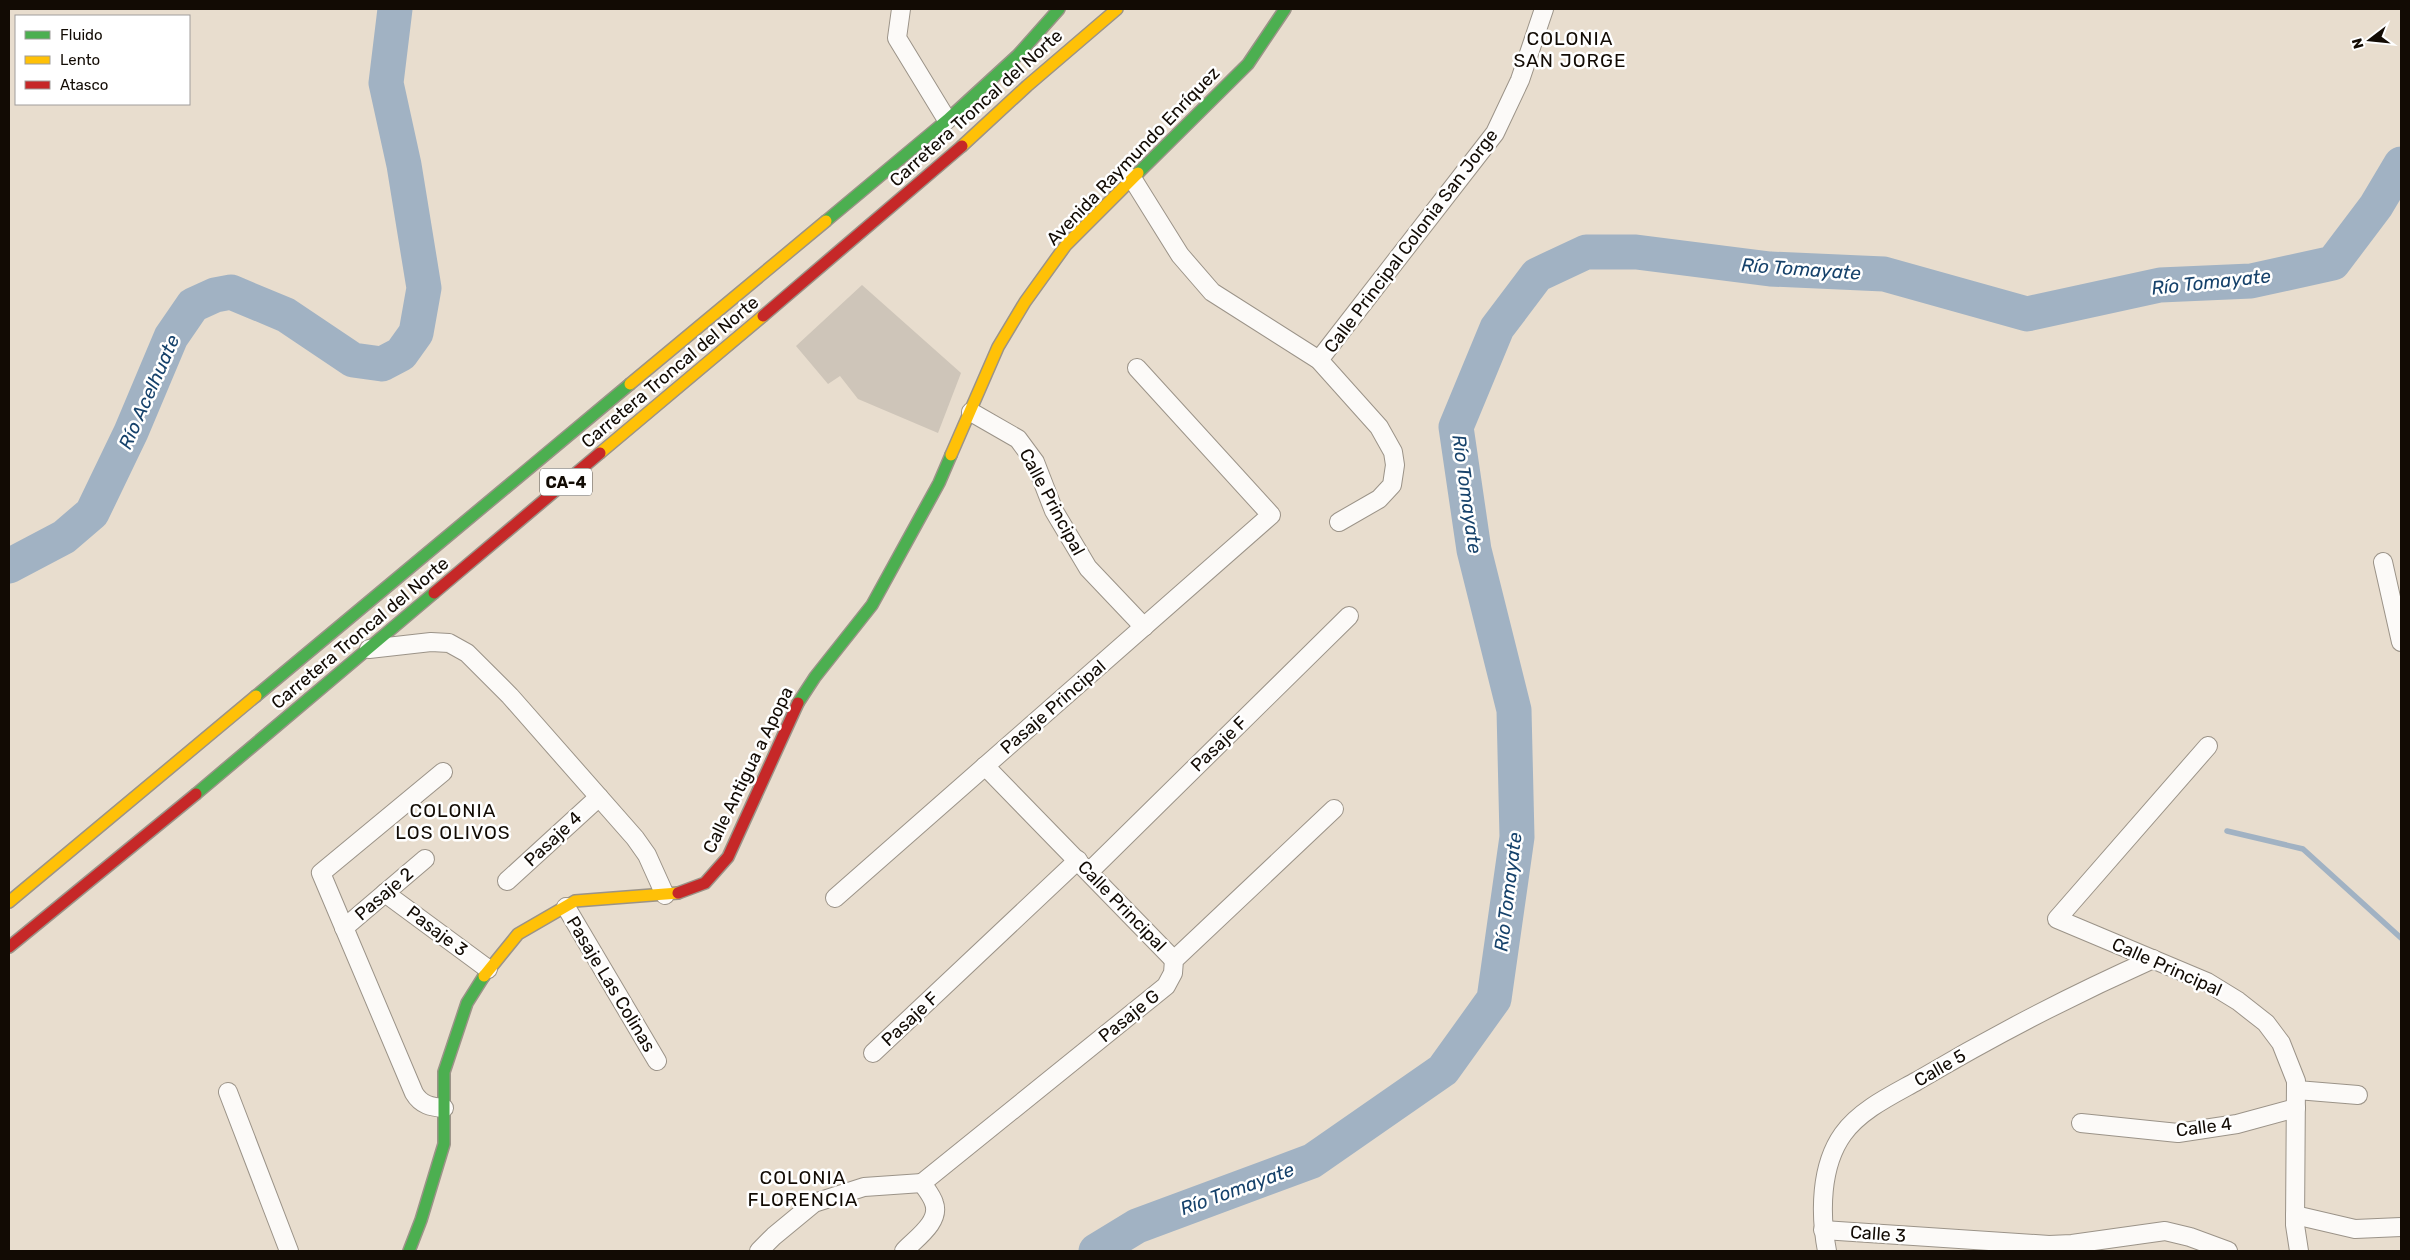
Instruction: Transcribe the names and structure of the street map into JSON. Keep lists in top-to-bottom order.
{
  "streets": {
    "main road": [
      "Carretera Troncal del Norte",
      "Avenida Raymundo Enríquez",
      "CA-4",
      "Calle Antigua a Apopa"
    ],
    "street": [
      "Calle Principal Colonia San Jorge",
      "Calle Principal",
      "Pasaje Principal",
      "Pasaje F",
      "Pasaje 4",
      "Pasaje 2",
      "Pasaje 3",
      "Pasaje Las Colinas",
      "Pasaje G",
      "Calle 5",
      "Calle 4",
      "Calle 3"
    ]
  },
  "crossings": [
    ["Avenida Raymundo Enríquez", "Calle Principal"],
    ["Avenida Raymundo Enríquez", "Calle Antigua a Apopa"],
    ["Calle Principal", "Pasaje Principal"],
    ["Calle Principal", "Pasaje F"],
    ["Calle Principal", "Calle Antigua a Apopa"],
    ["Calle Principal", "Pasaje G"],
    ["Calle Principal", "Calle 5"],
    ["Calle Principal", "Calle 4"],
    ["Calle Antigua a Apopa", "Pasaje 3"],
    ["Calle Antigua a Apopa", "Pasaje Las Colinas"],
    ["Pasaje 2", "Pasaje 3"],
    ["Calle 5", "Calle 3"]
  ],
  "districts": ["COLONIA SAN JORGE", "COLONIA LOS OLIVOS", "COLONIA FLORENCIA"],
  "water": ["Río Tomayate", "Río Acelhuate"],
  "legend": ["Fluido", "Lento", "Atasco"],
  "north": "left"
}
